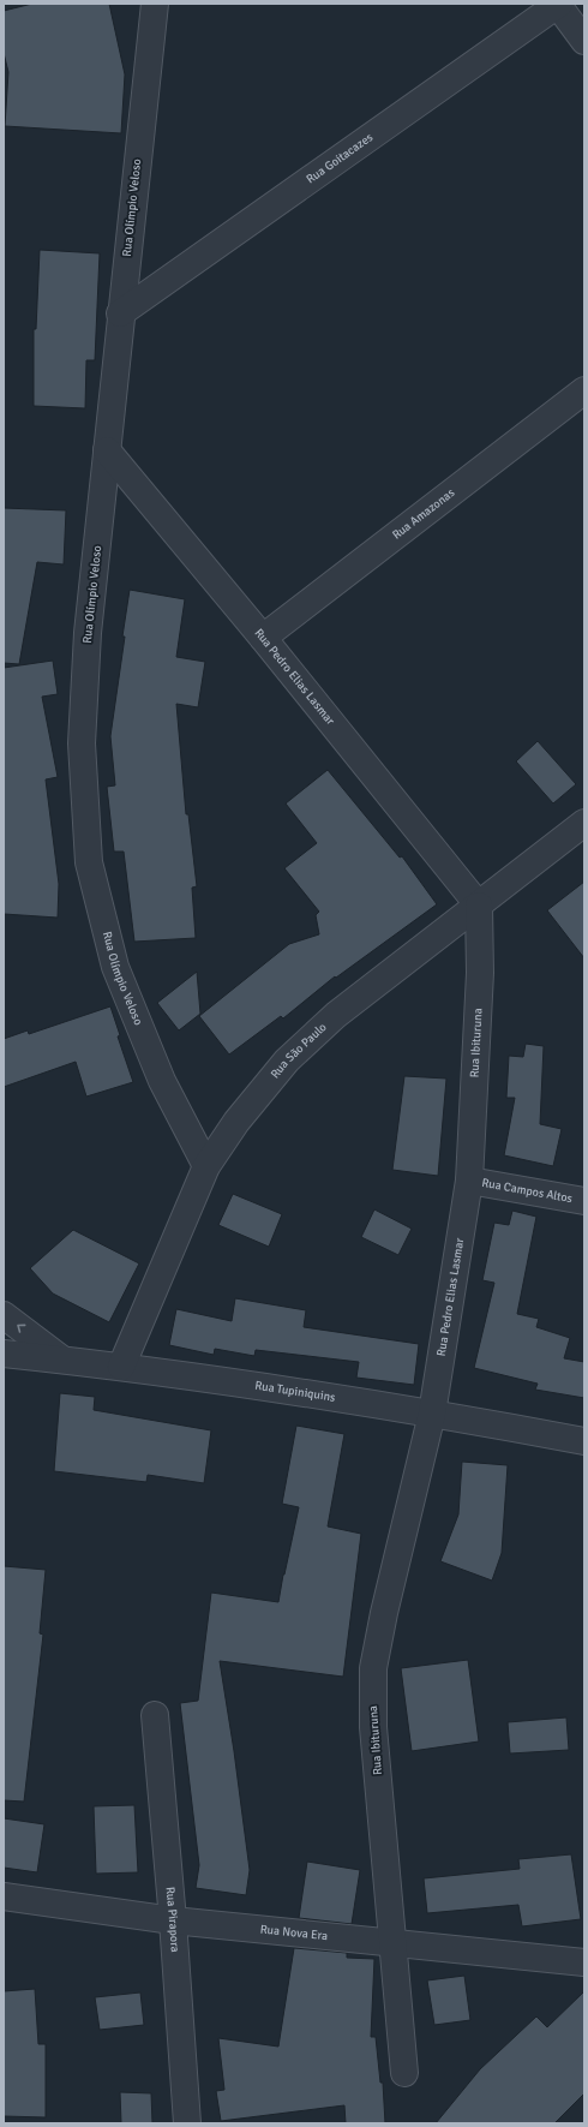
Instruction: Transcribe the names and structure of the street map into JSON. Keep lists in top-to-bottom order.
{
  "streets": {
    "street": [
      "Rua Goitacazes",
      "Rua Olímpio Veloso",
      "Rua Amazonas",
      "Rua Pedro Elias Lasmar",
      "Rua Ibituruna",
      "Rua São Paulo",
      "Rua Campos Altos",
      "Rua Tupiniquins",
      "Rua Pirapora",
      "Rua Nova Era"
    ]
  },
  "crossings": [
    ["Rua Goitacazes", "Rua Olímpio Veloso"],
    ["Rua Olímpio Veloso", "Rua Pedro Elias Lasmar"],
    ["Rua Olímpio Veloso", "Rua São Paulo"],
    ["Rua Amazonas", "Rua Pedro Elias Lasmar"],
    ["Rua Pedro Elias Lasmar", "Rua Ibituruna"],
    ["Rua Pedro Elias Lasmar", "Rua São Paulo"],
    ["Rua Pedro Elias Lasmar", "Rua Campos Altos"],
    ["Rua Pedro Elias Lasmar", "Rua Tupiniquins"],
    ["Rua Ibituruna", "Rua São Paulo"],
    ["Rua Ibituruna", "Rua Campos Altos"],
    ["Rua Ibituruna", "Rua Tupiniquins"],
    ["Rua Ibituruna", "Rua Nova Era"],
    ["Rua São Paulo", "Rua Tupiniquins"],
    ["Rua Pirapora", "Rua Nova Era"]
  ]
}
